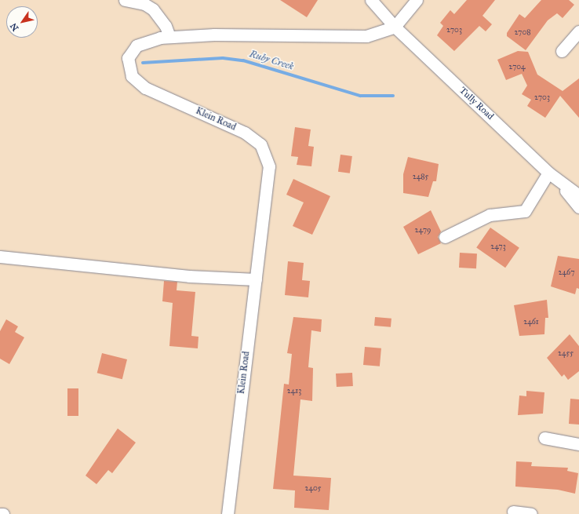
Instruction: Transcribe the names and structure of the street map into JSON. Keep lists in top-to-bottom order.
{
  "streets": {
    "street": ["Tully Road", "Klein Road"]
  },
  "crossings": [
    ["Tully Road", "Klein Road"]
  ],
  "water": ["Ruby Creek"],
  "house_numbers": [
    "2703",
    "2708",
    "2704",
    "2703",
    "2485",
    "2479",
    "2473",
    "2467",
    "2461",
    "2455",
    "2413",
    "2405"
  ],
  "north": "bottom left"
}
